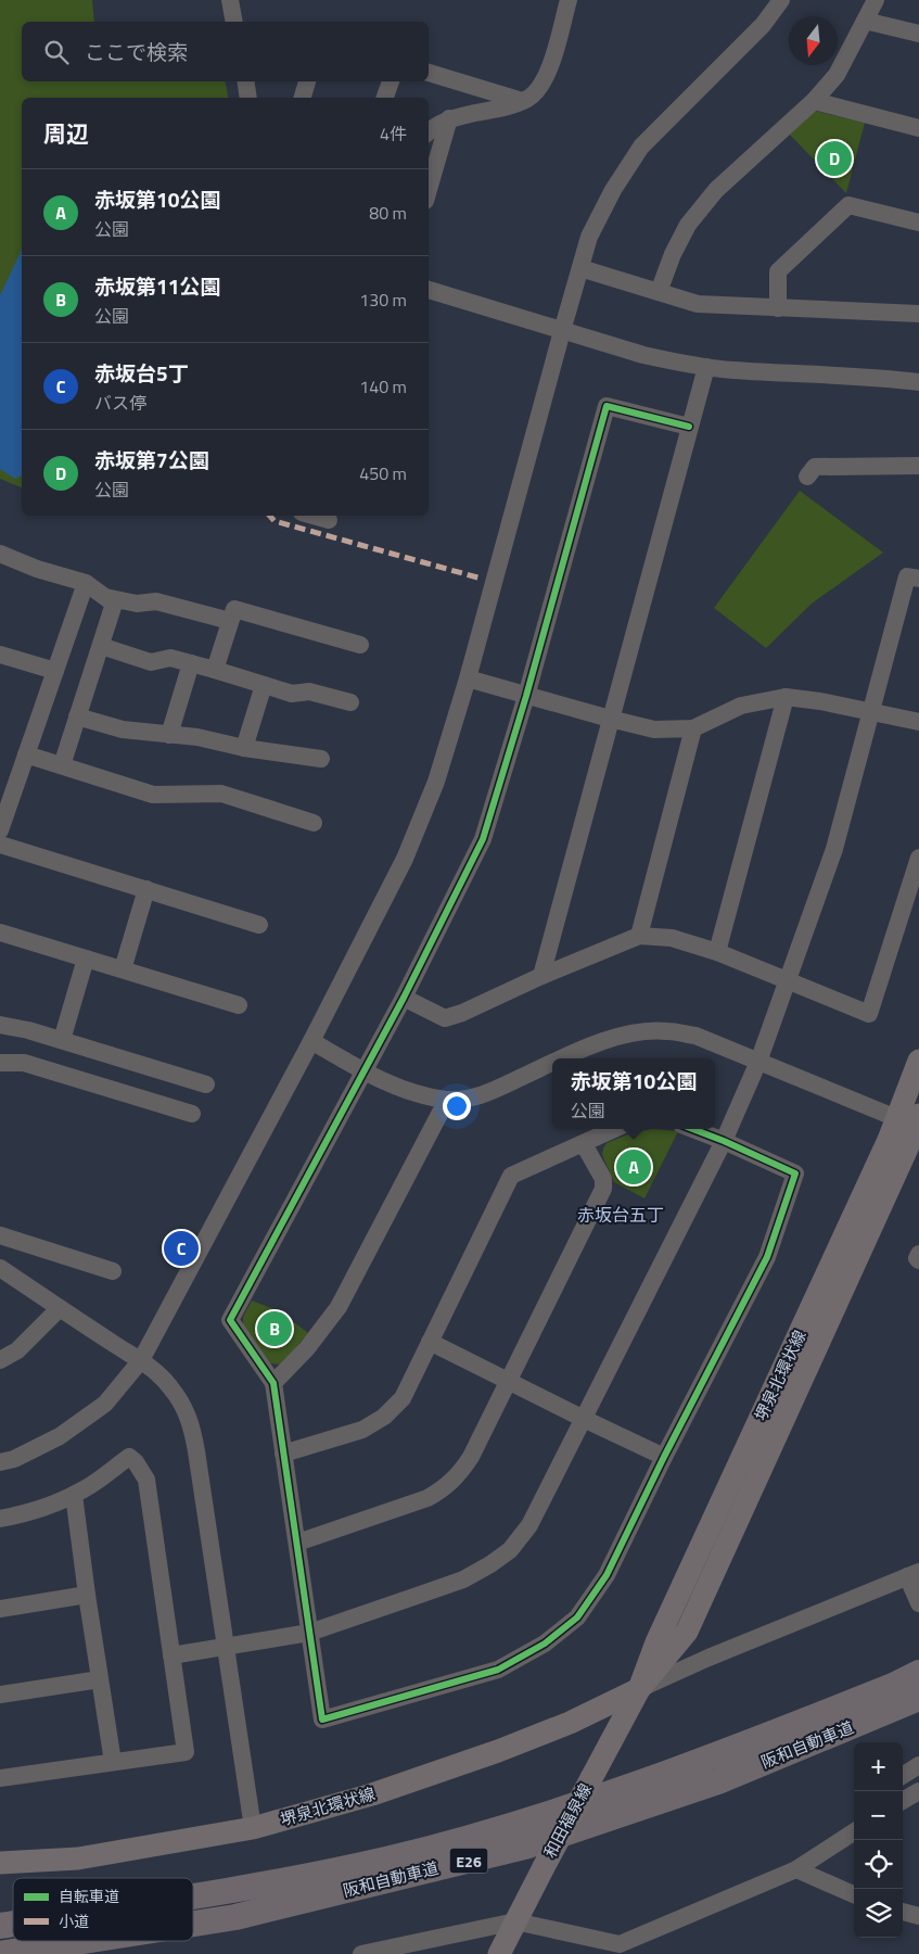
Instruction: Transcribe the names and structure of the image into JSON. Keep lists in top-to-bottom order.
{
  "streets": {
    "highway": ["阪和自動車道", "E26"],
    "main road": ["堺泉北環状線", "和田福泉線"]
  },
  "crossings": [
    ["堺泉北環状線", "和田福泉線"]
  ],
  "districts": ["赤坂台五丁"],
  "legend": ["自転車道", "小道"],
  "north": "bottom",
  "page": {
    "search": "ここで検索",
    "heading": ["周辺", "4件"],
    "pins": [
      "D",
      "A",
      "C",
      "B"
    ],
    "list": [
      {
        "mark": "A",
        "name": "赤坂第10公園",
        "note": "公園",
        "value": "80 m"
      },
      {
        "mark": "B",
        "name": "赤坂第11公園",
        "note": "公園",
        "value": "130 m"
      },
      {
        "mark": "C",
        "name": "赤坂台5丁",
        "note": "バス停",
        "value": "140 m"
      },
      {
        "mark": "D",
        "name": "赤坂第7公園",
        "note": "公園",
        "value": "450 m"
      }
    ],
    "popup": ["赤坂第10公園", "公園"],
    "map_buttons": ["+", "−"]
  }
}
